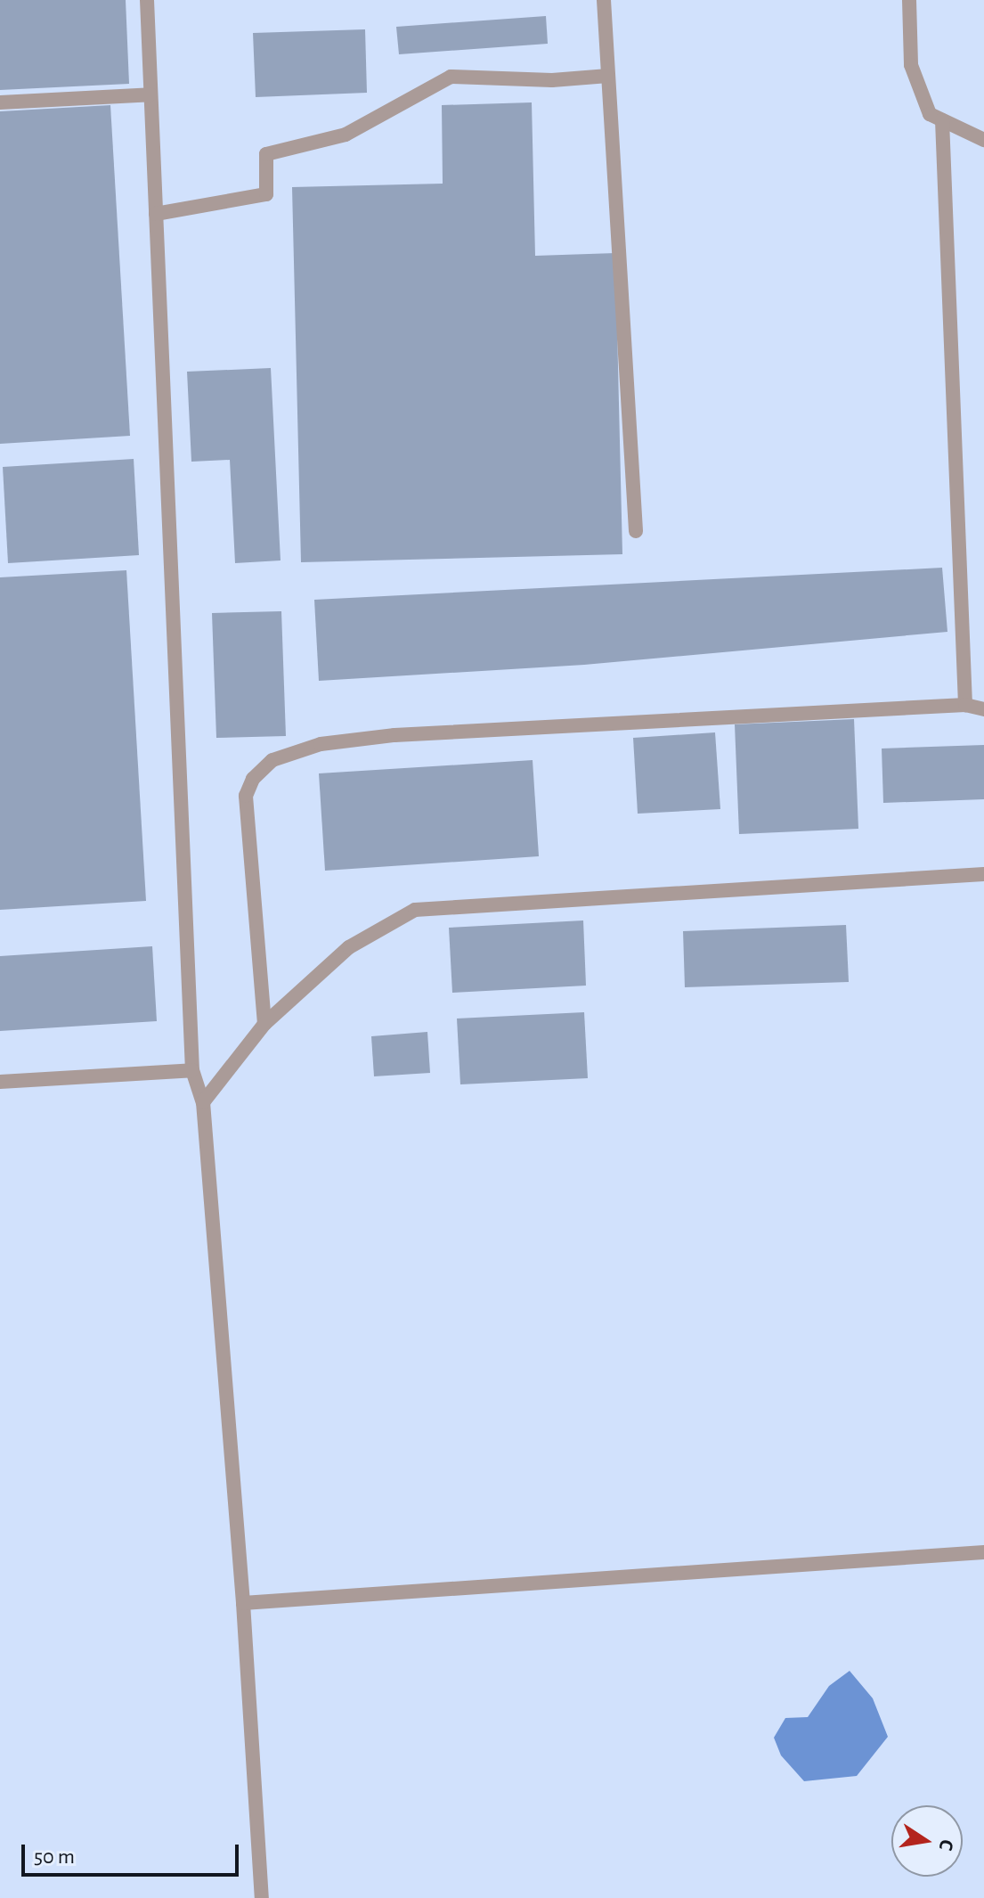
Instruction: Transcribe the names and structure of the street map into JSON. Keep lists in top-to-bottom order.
{
  "scale_bar": "50 m",
  "north": "right"
}
